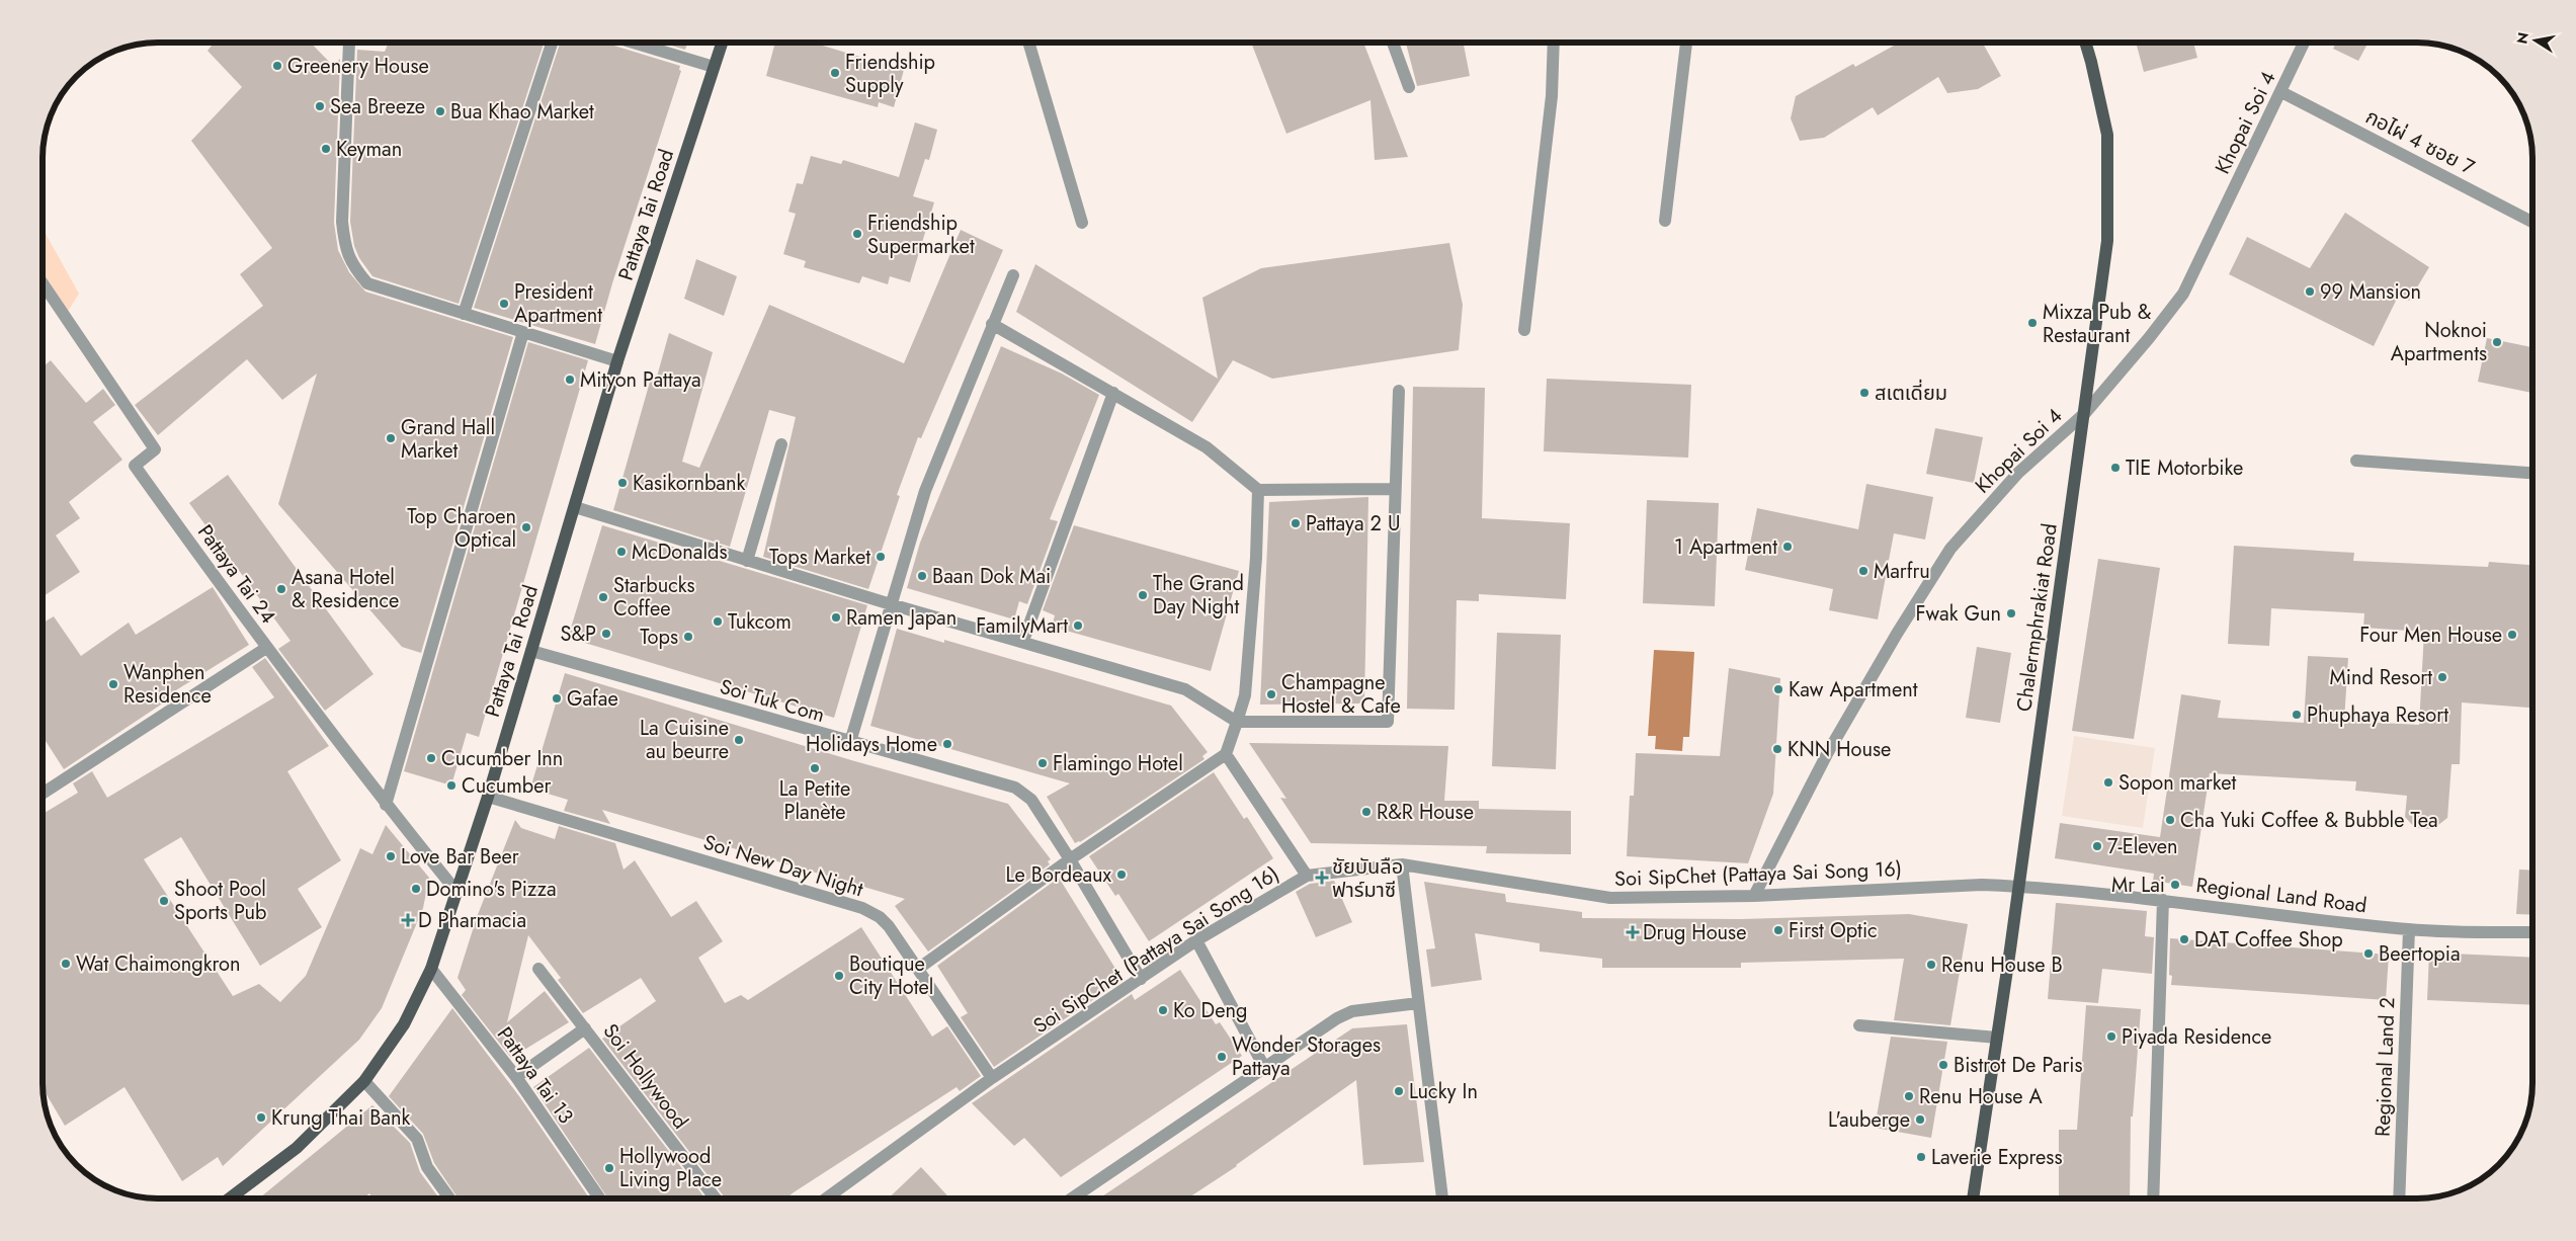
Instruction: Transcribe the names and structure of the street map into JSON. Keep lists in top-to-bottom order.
{
  "streets": {
    "main road": ["Pattaya Tai Road", "Chalermphrakiat Road"],
    "street": [
      "Khopai Soi 4",
      "กอไผ่ 4 ซอย 7",
      "Pattaya Tai 24",
      "Soi Tuk Com",
      "Soi New Day Night",
      "Soi SipChet (Pattaya Sai Song 16)",
      "Regional Land Road",
      "Regional Land 2",
      "Pattaya Tai 13",
      "Soi Hollywood"
    ]
  },
  "crossings": [
    ["Khopai Soi 4", "กอไผ่ 4 ซอย 7"],
    ["Khopai Soi 4", "Chalermphrakiat Road"],
    ["Khopai Soi 4", "Soi SipChet (Pattaya Sai Song 16)"],
    ["Pattaya Tai Road", "Pattaya Tai 24"],
    ["Pattaya Tai Road", "Soi Tuk Com"],
    ["Pattaya Tai Road", "Soi New Day Night"],
    ["Pattaya Tai Road", "Pattaya Tai 13"],
    ["Chalermphrakiat Road", "Soi SipChet (Pattaya Sai Song 16)"],
    ["Chalermphrakiat Road", "Regional Land Road"],
    ["Soi Tuk Com", "Soi SipChet (Pattaya Sai Song 16)"],
    ["Soi New Day Night", "Soi SipChet (Pattaya Sai Song 16)"],
    ["Soi SipChet (Pattaya Sai Song 16)", "Regional Land Road"],
    ["Regional Land Road", "Regional Land 2"]
  ],
  "places": {
    "other": [
      "Greenery House",
      "Friendship Supply",
      "Sea Breeze",
      "Bua Khao Market",
      "Keyman",
      "Friendship Supermarket",
      "99 Mansion",
      "President Apartment",
      "Mixza Pub & Restaurant",
      "Noknoi Apartments",
      "Mityon Pattaya",
      "สเตเดี่ยม",
      "Grand Hall Market",
      "TIE Motorbike",
      "Kasikornbank",
      "Pattaya 2 U",
      "Top Charoen Optical",
      "1 Apartment",
      "McDonalds",
      "Tops Market",
      "Marfru",
      "Baan Dok Mai",
      "Asana Hotel & Residence",
      "The Grand Day Night",
      "Starbucks Coffee",
      "Fwak Gun",
      "Ramen Japan",
      "Tukcom",
      "FamilyMart",
      "S&P",
      "Four Men House",
      "Tops",
      "Mind Resort",
      "Wanphen Residence",
      "Kaw Apartment",
      "Champagne Hostel & Cafe",
      "Gafae",
      "Phuphaya Resort",
      "La Cuisine au beurre",
      "Holidays Home",
      "KNN House",
      "Cucumber Inn",
      "Flamingo Hotel",
      "La Petite Planète",
      "Sopon market",
      "Cucumber",
      "R&R House",
      "Cha Yuki Coffee & Bubble Tea",
      "7-Eleven",
      "Love Bar Beer",
      "Le Bordeaux",
      "Mr Lai",
      "Domino's Pizza",
      "Shoot Pool Sports Pub",
      "First Optic",
      "DAT Coffee Shop",
      "Beertopia",
      "Wat Chaimongkron",
      "Renu House B",
      "Boutique City Hotel",
      "Ko Deng",
      "Piyada Residence",
      "Wonder Storages Pattaya",
      "Bistrot De Paris",
      "Lucky In",
      "Renu House A",
      "Krung Thai Bank",
      "L'auberge",
      "Laverie Express",
      "Hollywood Living Place"
    ],
    "health": ["ชัยบันลือ ฟาร์มาซี", "D Pharmacia", "Drug House"]
  },
  "north": "left"
}
